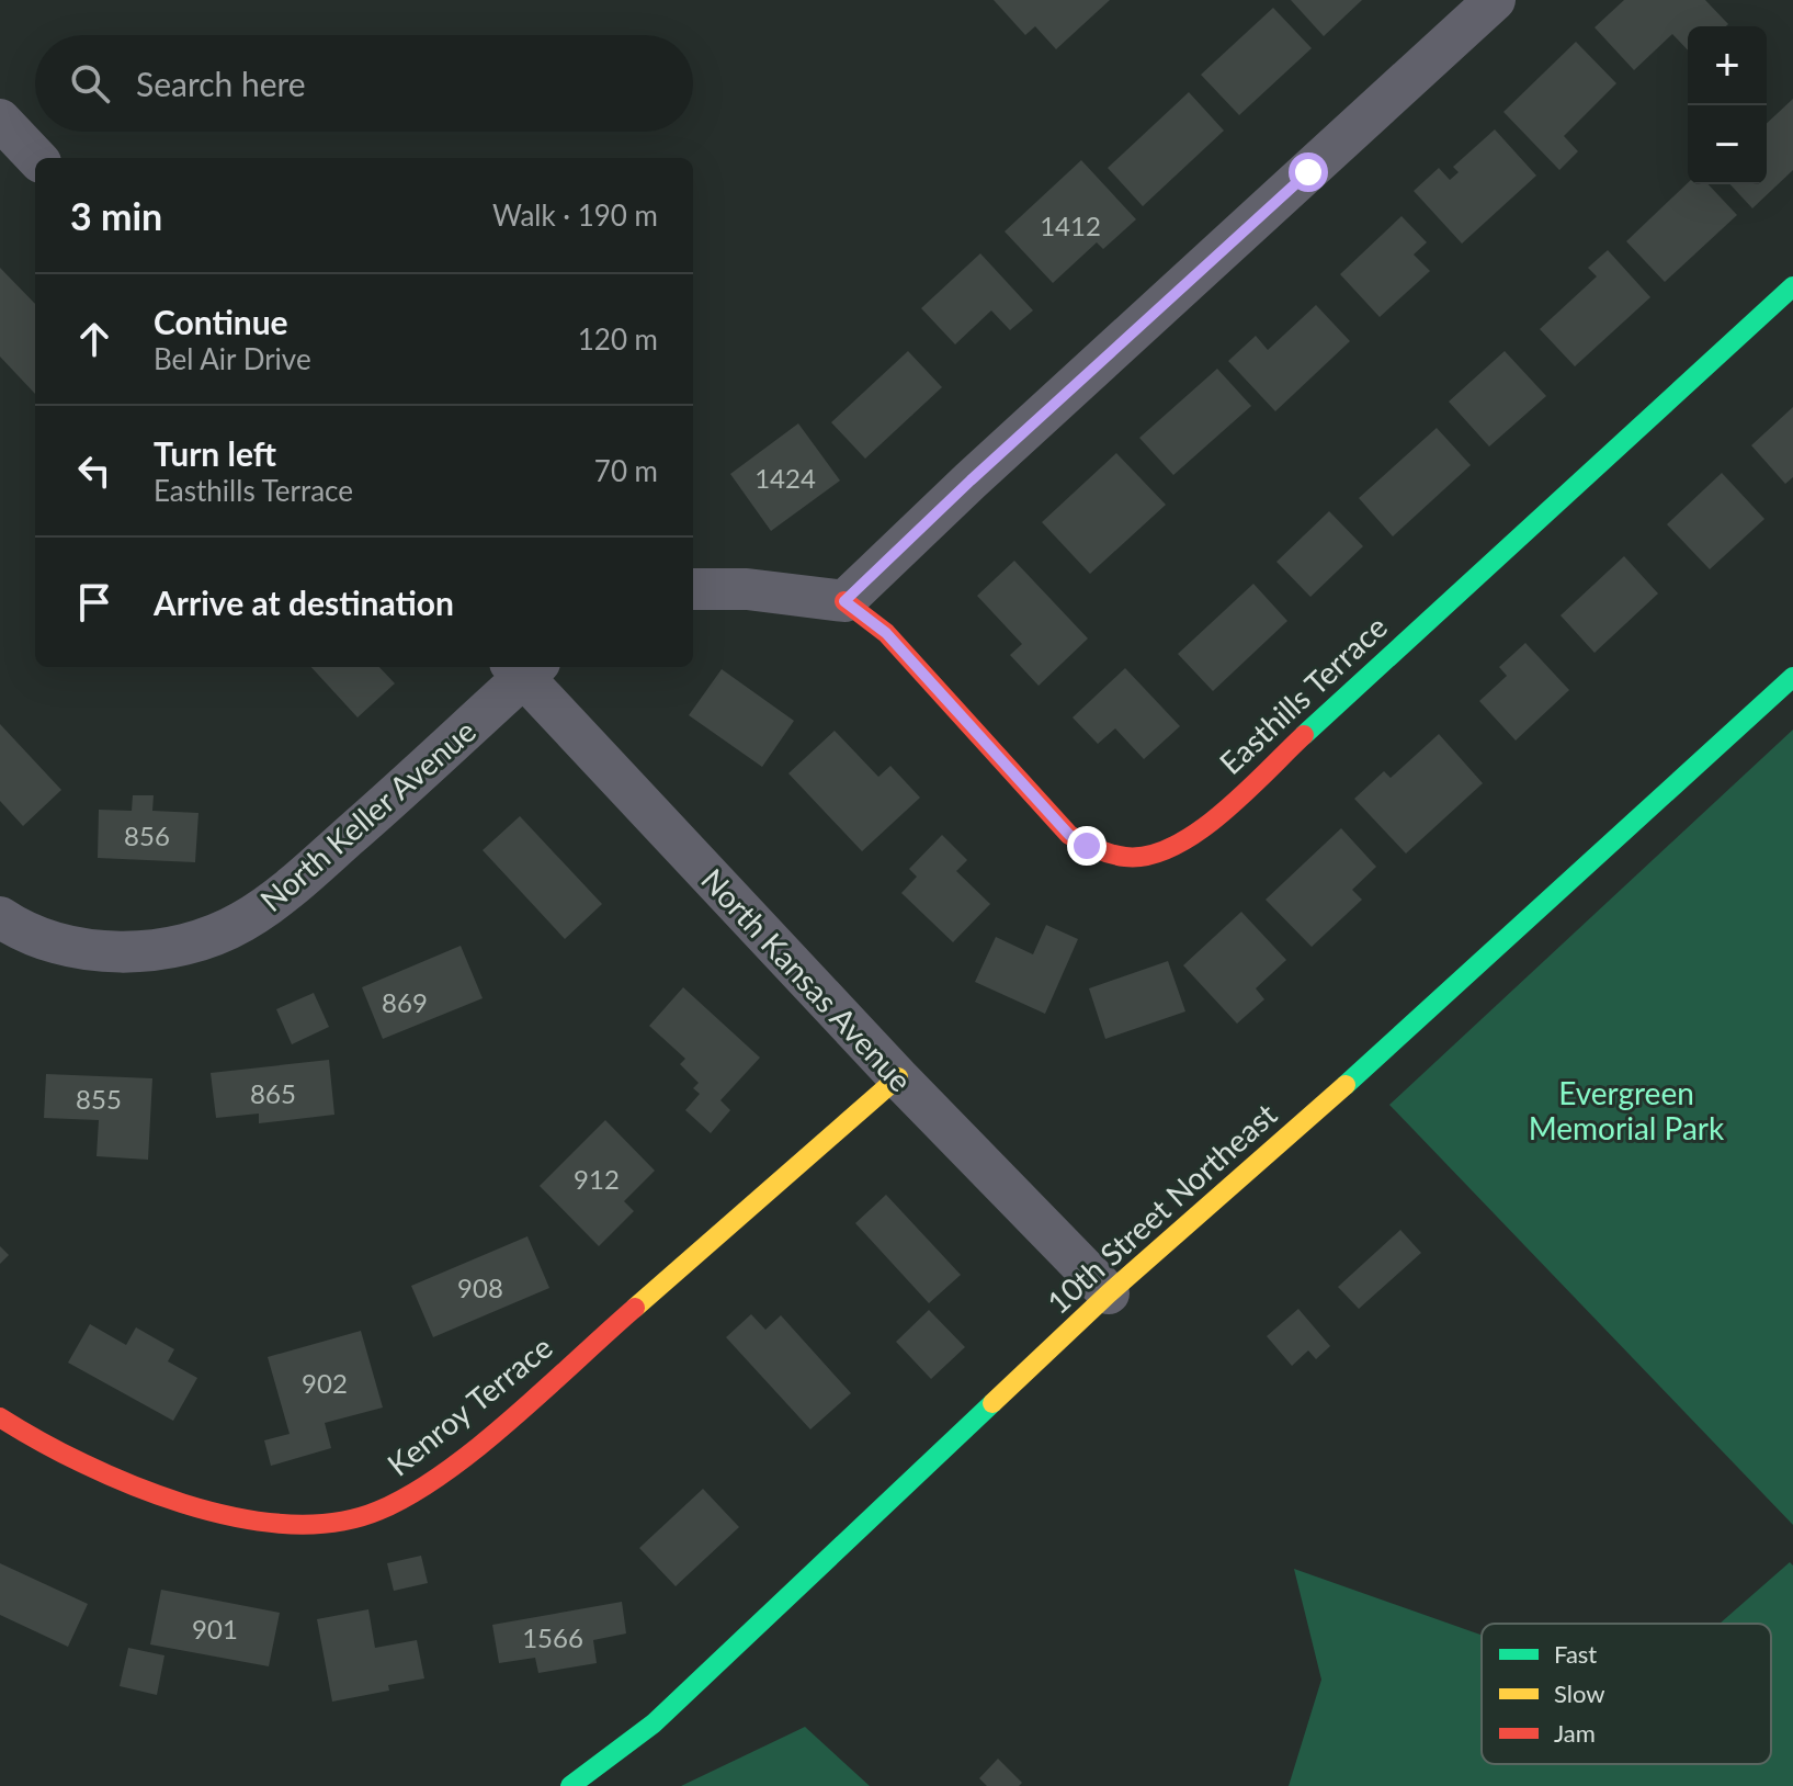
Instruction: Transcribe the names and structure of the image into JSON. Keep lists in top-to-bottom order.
{
  "streets": {
    "street": [
      "Easthills Terrace",
      "North Keller Avenue",
      "North Kansas Avenue",
      "10th Street Northeast",
      "Kenroy Terrace"
    ]
  },
  "crossings": [
    ["North Keller Avenue", "North Kansas Avenue"],
    ["North Kansas Avenue", "10th Street Northeast"],
    ["North Kansas Avenue", "Kenroy Terrace"]
  ],
  "parks": ["Evergreen Memorial Park"],
  "house_numbers": [
    "1412",
    "1424",
    "856",
    "869",
    "865",
    "855",
    "912",
    "908",
    "902",
    "901",
    "1566"
  ],
  "legend": ["Fast", "Slow", "Jam"],
  "page": {
    "map_buttons": ["+", "−"],
    "search": "Search here",
    "heading": ["3 min", "Walk · 190 m"],
    "list": [
      ["Continue", "Bel Air Drive", "120 m"],
      ["Turn left", "Easthills Terrace", "70 m"],
      "Arrive at destination"
    ]
  }
}
